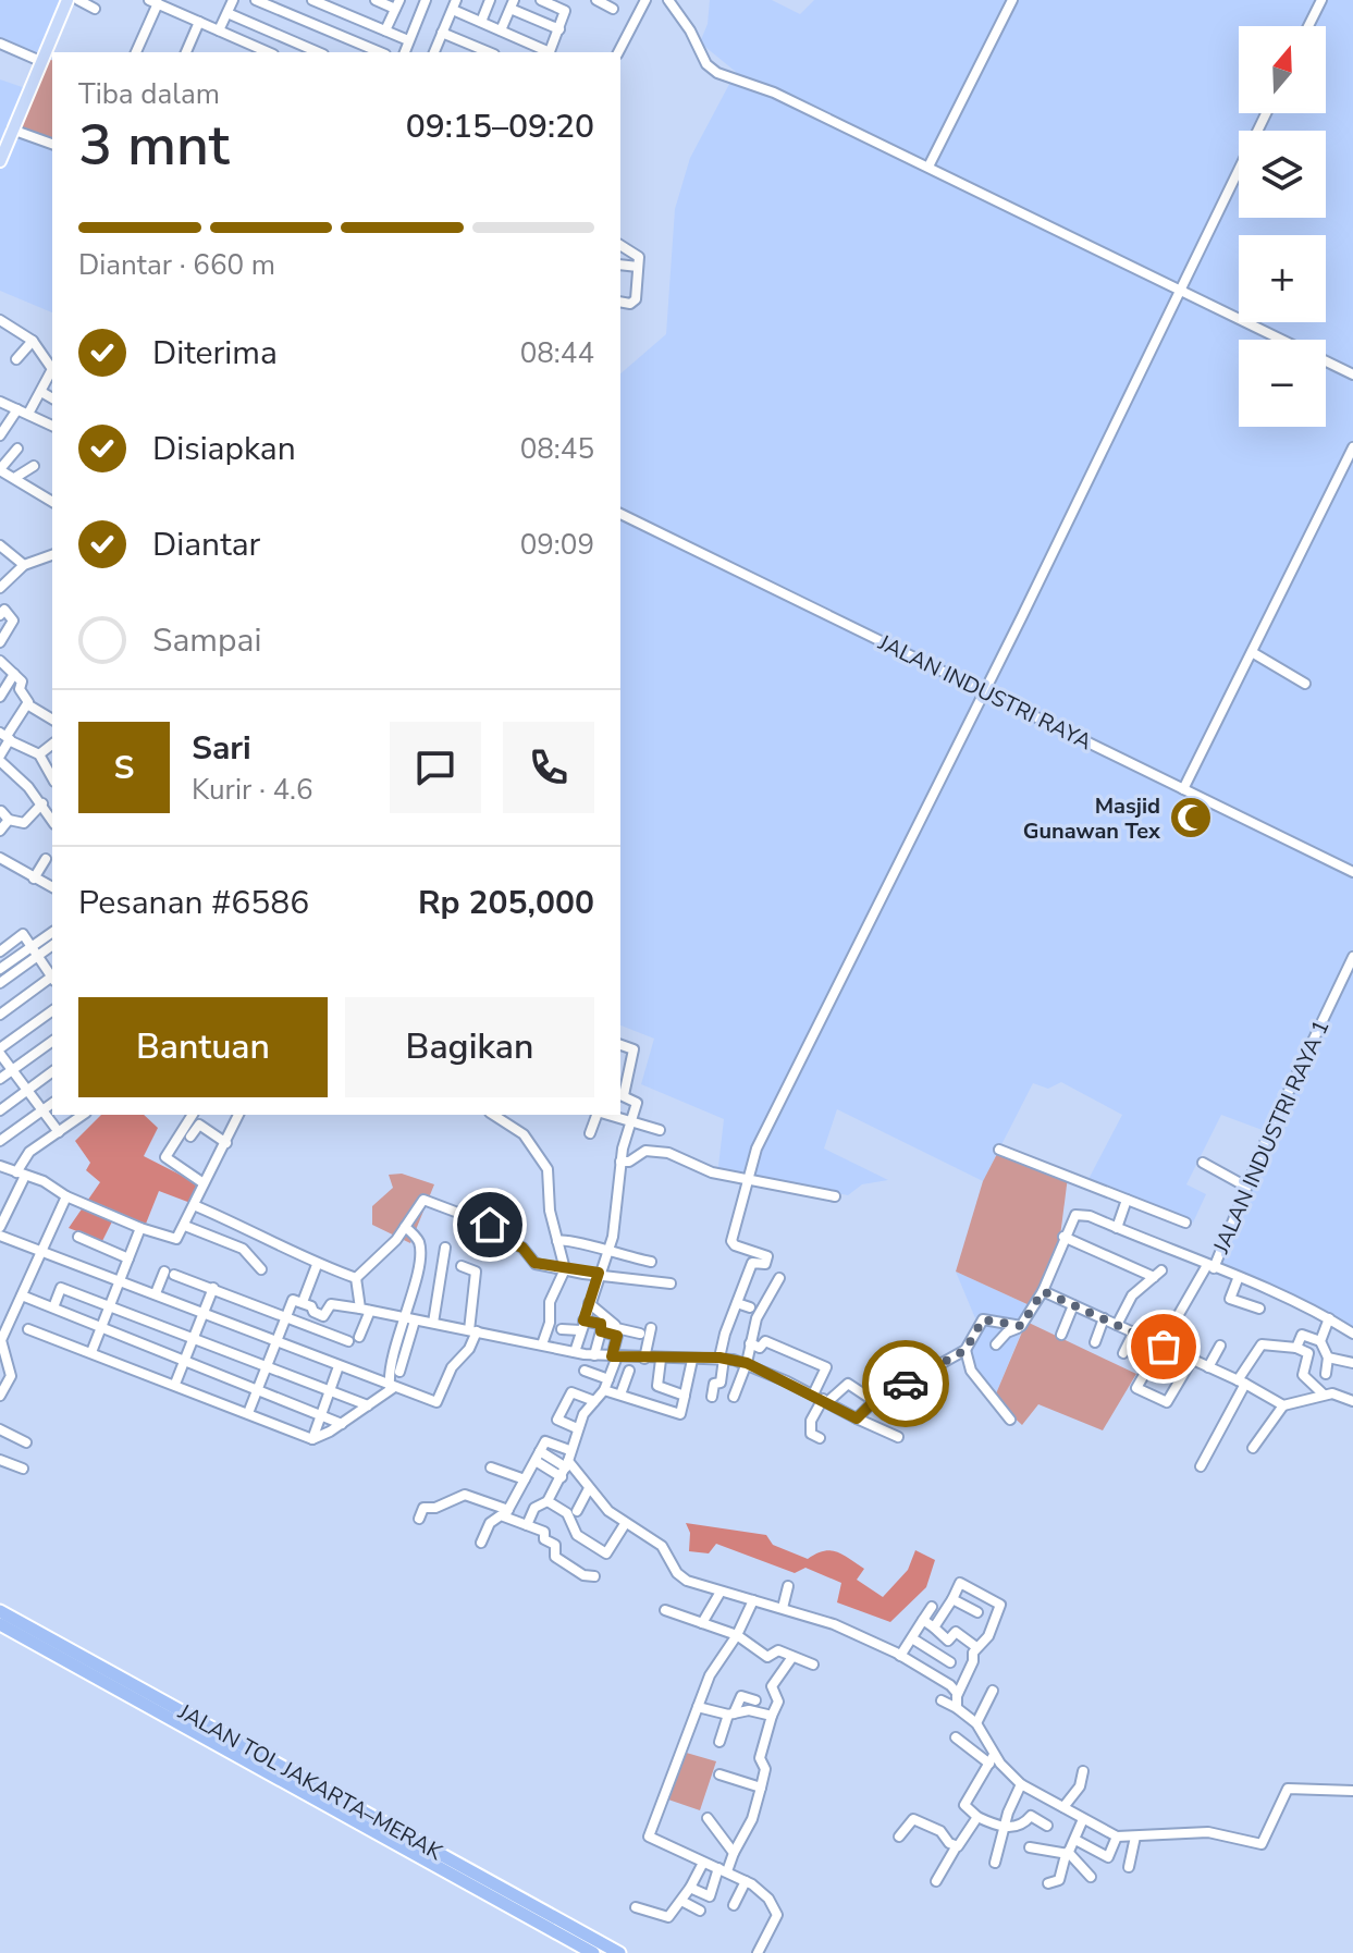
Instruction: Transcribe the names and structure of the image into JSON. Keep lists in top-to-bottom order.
{
  "streets": {
    "highway": ["JALAN TOL JAKARTA–MERAK"],
    "street": ["JALAN INDUSTRI RAYA", "JALAN INDUSTRI RAYA 1"]
  },
  "places": {
    "mosque": ["Masjid Gunawan Tex"]
  },
  "north": "top",
  "page": {
    "map_buttons": ["+", "−"],
    "heading": ["3 mnt", "Tiba dalam", "09:15–09:20"],
    "panel": [
      "Sari",
      "Kurir · 4.6",
      "Pesanan #6586",
      "Rp 205,000"
    ],
    "bar": "Diantar · 660 m",
    "list": [
      ["Diterima", "08:44"],
      ["Disiapkan", "08:45"],
      ["Diantar", "09:09"],
      "Sampai"
    ],
    "round": "S",
    "buttons": ["Bantuan", "Bagikan"]
  }
}
